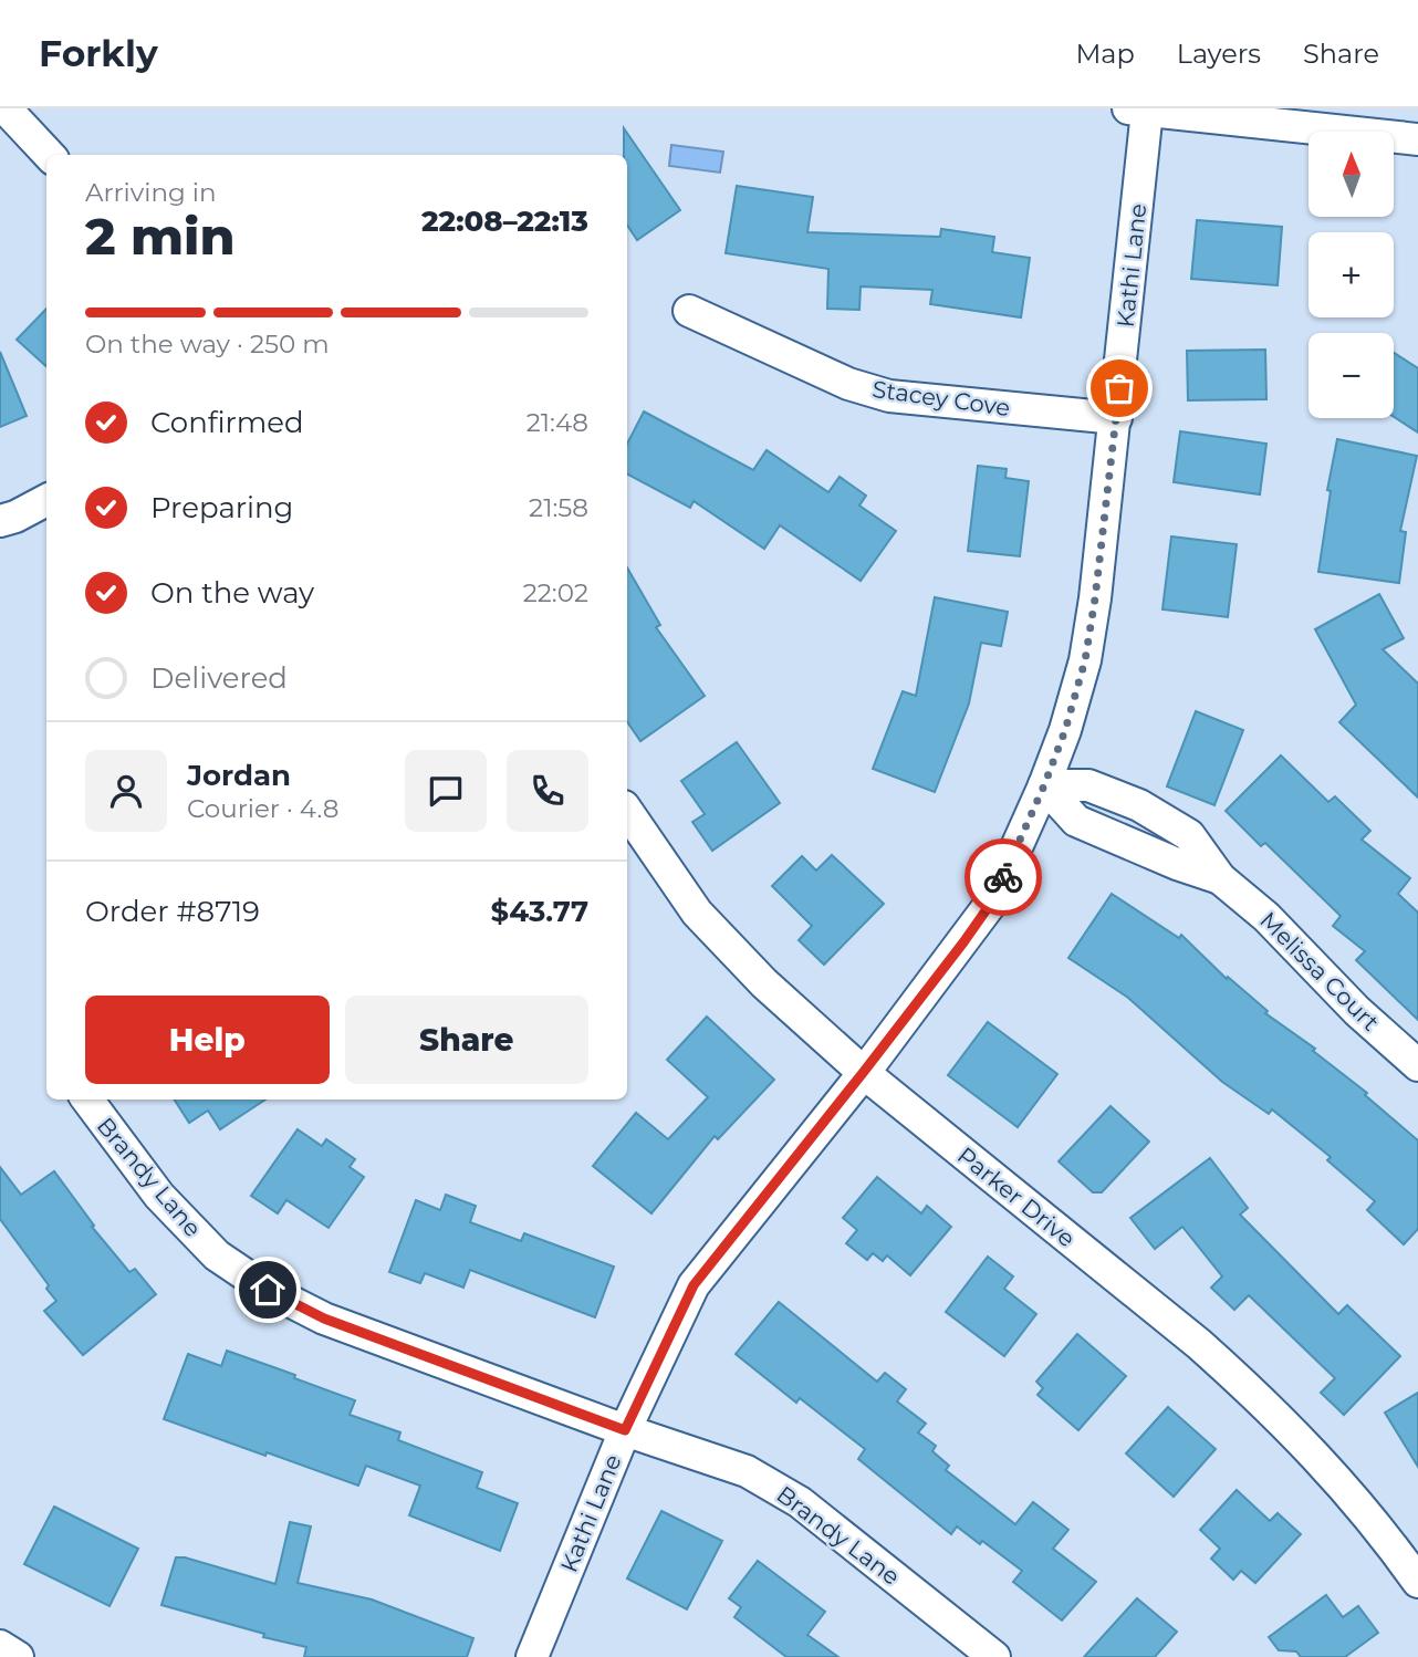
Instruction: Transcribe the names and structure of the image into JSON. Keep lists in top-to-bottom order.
{
  "streets": {
    "street": [
      "Kathi Lane",
      "Stacey Cove",
      "Melissa Court",
      "Brandy Lane",
      "Parker Drive"
    ]
  },
  "crossings": [
    ["Kathi Lane", "Stacey Cove"],
    ["Kathi Lane", "Melissa Court"],
    ["Kathi Lane", "Brandy Lane"],
    ["Kathi Lane", "Parker Drive"]
  ],
  "north": "top",
  "page": {
    "header": "Forkly",
    "nav": ["Map", "Layers", "Share"],
    "map_buttons": ["+", "−"],
    "heading": ["2 min", "Arriving in", "22:08–22:13"],
    "panel": [
      "Jordan",
      "Courier · 4.8",
      "Order #8719",
      "$43.77"
    ],
    "bar": "On the way · 250 m",
    "list": [
      ["Confirmed", "21:48"],
      ["Preparing", "21:58"],
      ["On the way", "22:02"],
      "Delivered"
    ],
    "buttons": ["Help", "Share"]
  }
}
